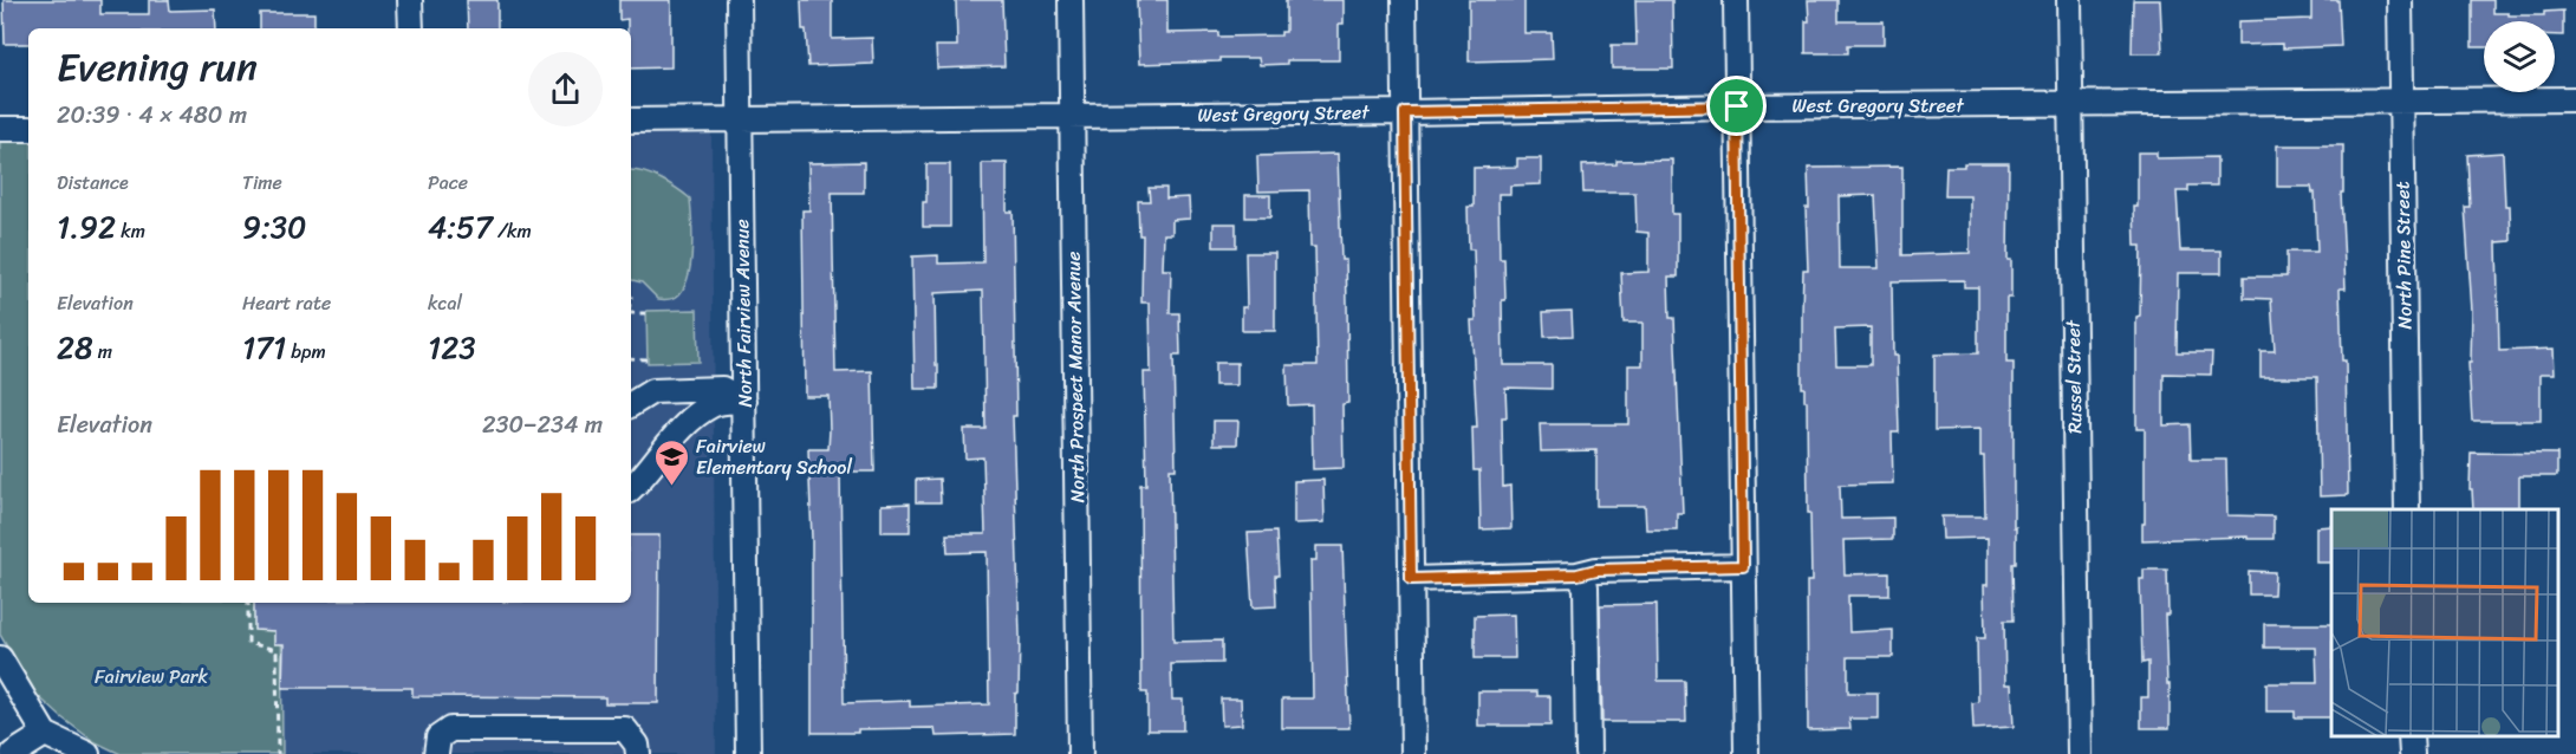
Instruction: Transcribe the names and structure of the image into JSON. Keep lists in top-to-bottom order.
{
  "streets": {
    "street": [
      "West Gregory Street",
      "North Pine Street",
      "North Fairview Avenue",
      "North Prospect Manor Avenue",
      "Russel Street"
    ]
  },
  "crossings": [
    ["West Gregory Street", "North Pine Street"],
    ["West Gregory Street", "North Fairview Avenue"],
    ["West Gregory Street", "North Prospect Manor Avenue"],
    ["West Gregory Street", "Russel Street"]
  ],
  "parks": ["Fairview Park"],
  "places": {
    "school or university": ["Fairview Elementary School"]
  },
  "page": {
    "heading": ["Evening run", "20:39 · 4 × 480 m"],
    "stats": [
      ["Distance", "1.92 km"],
      ["Time", "9:30"],
      ["Pace", "4:57 /km"],
      ["Elevation", "28 m"],
      ["Heart rate", "171 bpm"],
      ["kcal", "123"]
    ],
    "chart": ["Elevation", "230–234 m"]
  }
}
